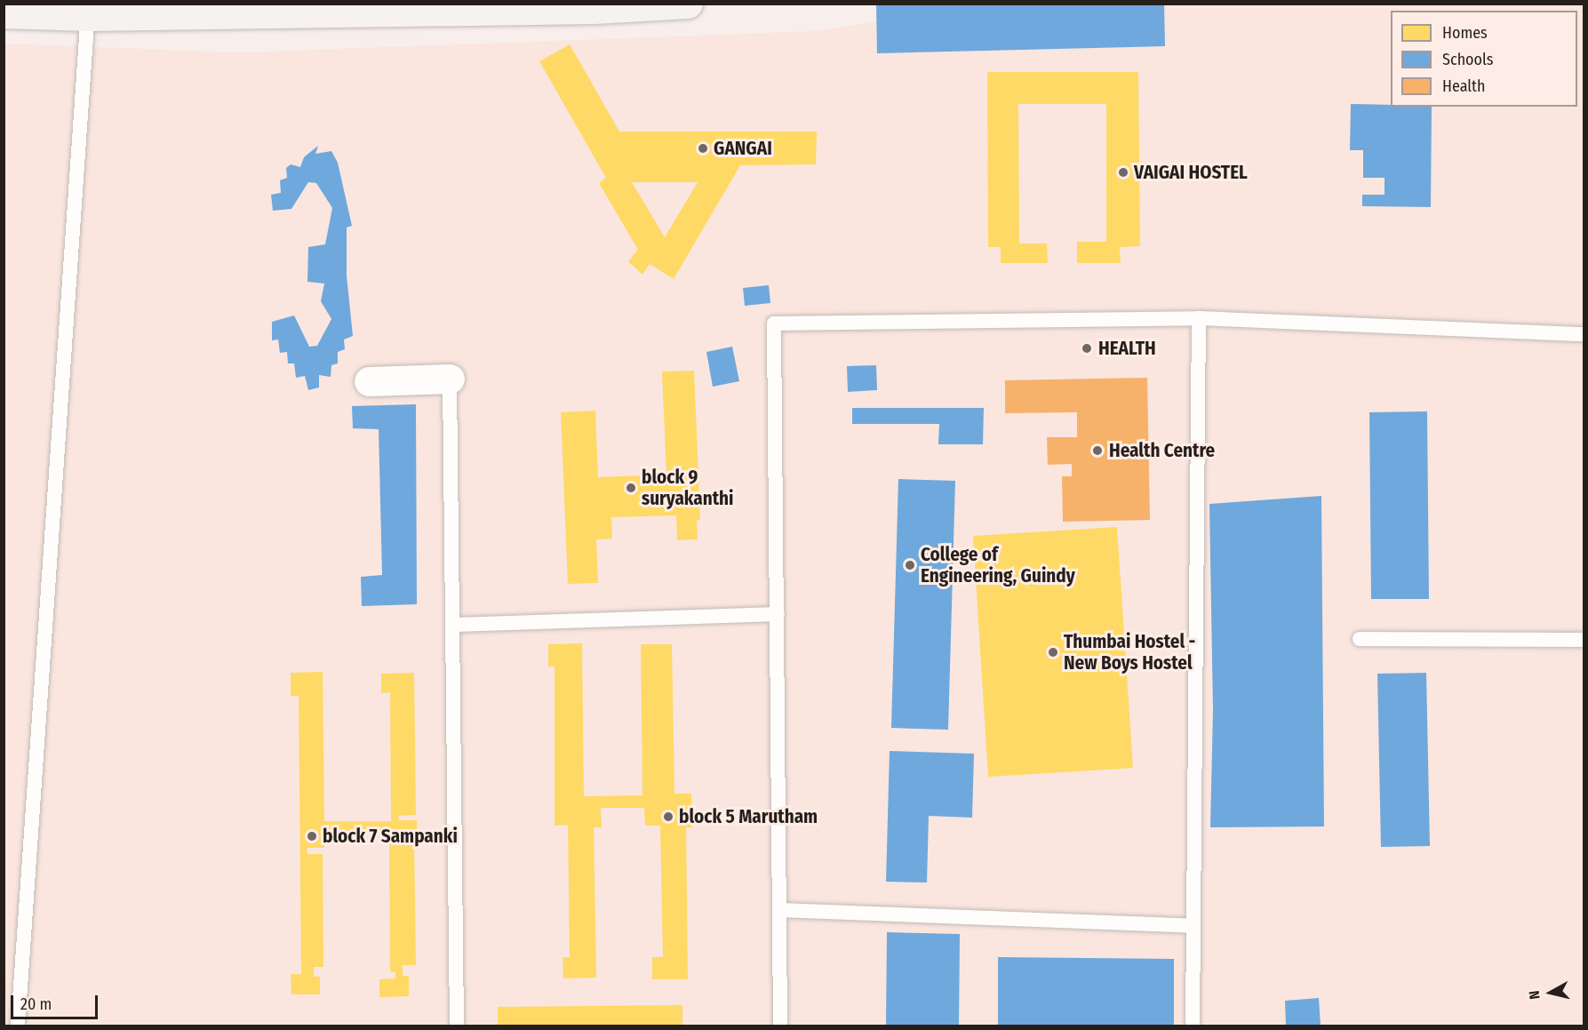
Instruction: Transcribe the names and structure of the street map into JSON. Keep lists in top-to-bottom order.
{
  "places": [
    "GANGAI",
    "VAIGAI HOSTEL",
    "HEALTH",
    "Health Centre",
    "block 9 suryakanthi",
    "College of Engineering, Guindy",
    "Thumbai Hostel - New Boys Hostel",
    "block 5 Marutham",
    "block 7 Sampanki"
  ],
  "legend": ["Homes", "Schools", "Health"],
  "scale_bar": "20 m",
  "north": "left"
}
